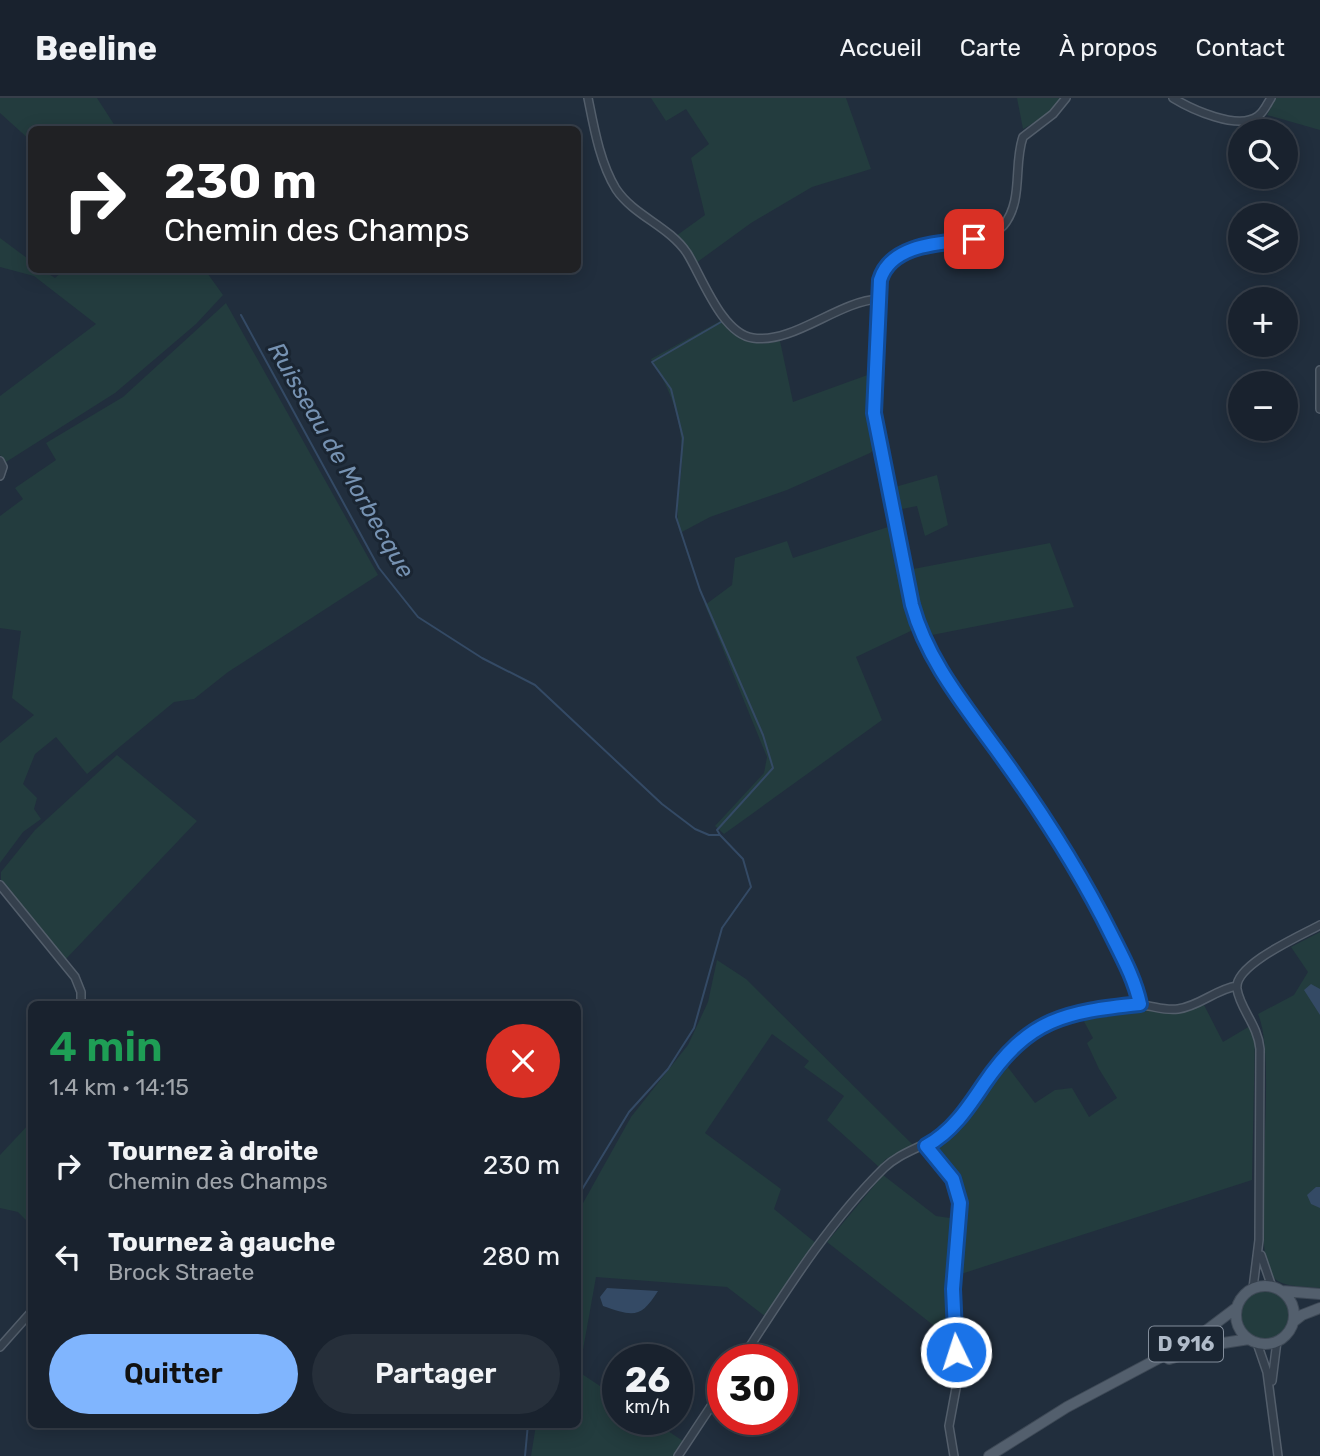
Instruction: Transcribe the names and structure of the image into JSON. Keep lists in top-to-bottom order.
{
  "streets": {
    "main road": ["D 916"]
  },
  "water": ["Ruisseau de Morbecque"],
  "page": {
    "header": "Beeline",
    "nav": [
      "Accueil",
      "Carte",
      "À propos",
      "Contact"
    ],
    "map_buttons": ["+", "−"],
    "turn": ["230 m", "Chemin des Champs"],
    "heading": ["4 min", "1.4 km · 14:15"],
    "list": [
      {
        "name": "Tournez à droite",
        "note": "Chemin des Champs",
        "value": "230 m"
      },
      {
        "name": "Tournez à gauche",
        "note": "Brock Straete",
        "value": "280 m"
      }
    ],
    "buttons": ["Quitter", "Partager"],
    "speed": "26 km/h",
    "limit": "30"
  }
}
